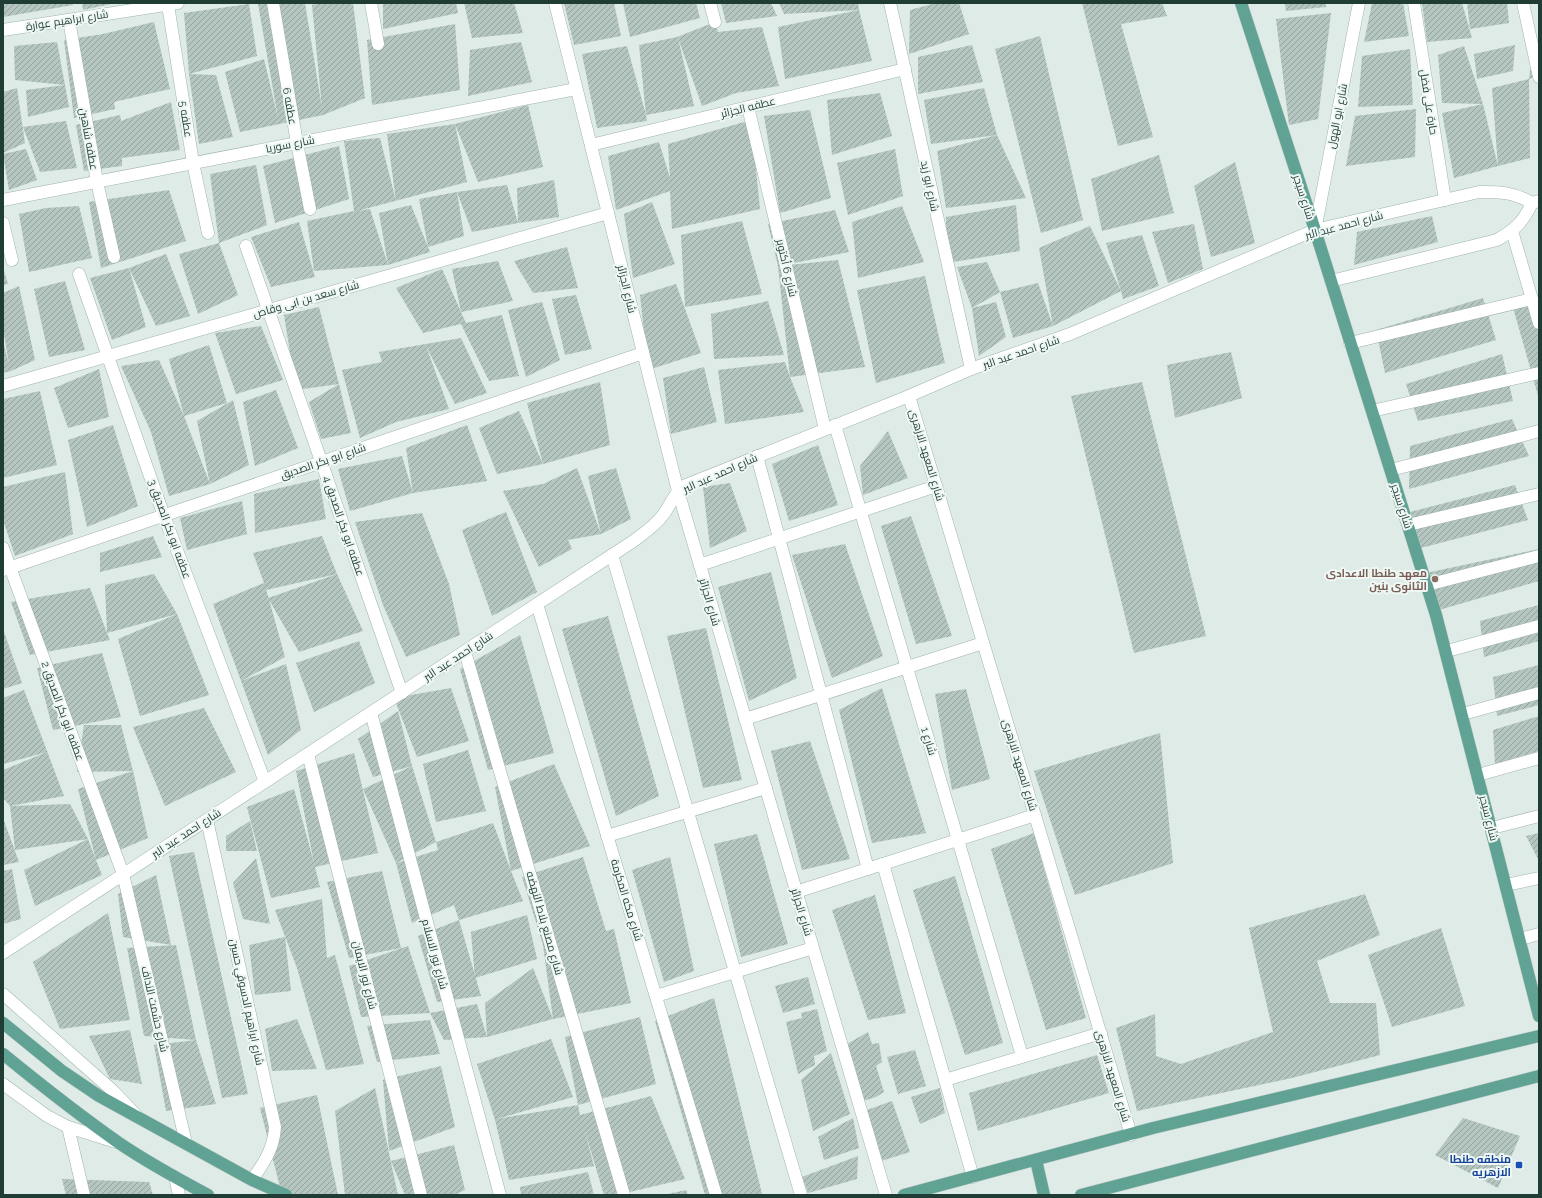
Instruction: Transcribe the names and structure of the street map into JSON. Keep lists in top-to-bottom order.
{
  "streets": {
    "main road": ["شارع سيجر"],
    "street": [
      "شارع ابراهيم عوارة",
      "حارة على فضل",
      "عطفه 6",
      "عطفه الجزائر",
      "شارع ابو الهول",
      "عطفه 5",
      "عطفه شاهين",
      "شارع سوريا",
      "شارع ابو زيد",
      "شارع احمد عبد البر",
      "شارع 6 أكتوبر",
      "شارع الجزائر",
      "شارع سعد بن ابى وقاص",
      "شارع المعهد الازهرى",
      "شارع ابو بكر الصديق",
      "عطفه ابو بكر الصديق 4",
      "عطفه ابو بكر الصديق 3",
      "عطفه ابو بكر الصديق 2",
      "شارع 1",
      "شارع مكه المكرمة",
      "شارع مصنع بلاط النهضه",
      "شارع نور الاسلام",
      "شارع نور الايمان",
      "شارع ابراهيم الدسوقي حسين",
      "شارع حشمت النداف"
    ]
  },
  "crossings": [
    ["شارع ابراهيم عوارة", "عطفه 5"],
    ["شارع ابراهيم عوارة", "عطفه شاهين"],
    ["حارة على فضل", "شارع احمد عبد البر"],
    ["عطفه 6", "شارع سوريا"],
    ["عطفه الجزائر", "شارع ابو زيد"],
    ["عطفه الجزائر", "شارع 6 أكتوبر"],
    ["عطفه الجزائر", "شارع الجزائر"],
    ["شارع ابو الهول", "شارع سيجر"],
    ["شارع ابو الهول", "شارع احمد عبد البر"],
    ["عطفه 5", "شارع سوريا"],
    ["عطفه شاهين", "شارع سوريا"],
    ["شارع سوريا", "شارع الجزائر"],
    ["شارع ابو زيد", "شارع احمد عبد البر"],
    ["شارع سيجر", "شارع احمد عبد البر"],
    ["شارع احمد عبد البر", "شارع 6 أكتوبر"],
    ["شارع احمد عبد البر", "شارع الجزائر"],
    ["شارع احمد عبد البر", "شارع المعهد الازهرى"],
    ["شارع احمد عبد البر", "عطفه ابو بكر الصديق 4"],
    ["شارع احمد عبد البر", "عطفه ابو بكر الصديق 3"],
    ["شارع احمد عبد البر", "عطفه ابو بكر الصديق 2"],
    ["شارع احمد عبد البر", "شارع 1"],
    ["شارع احمد عبد البر", "شارع مكه المكرمة"],
    ["شارع احمد عبد البر", "شارع مصنع بلاط النهضه"],
    ["شارع احمد عبد البر", "شارع نور الاسلام"],
    ["شارع احمد عبد البر", "شارع نور الايمان"],
    ["شارع احمد عبد البر", "شارع ابراهيم الدسوقي حسين"],
    ["شارع احمد عبد البر", "شارع حشمت النداف"],
    ["شارع 6 أكتوبر", "شارع 1"],
    ["شارع الجزائر", "شارع سعد بن ابى وقاص"],
    ["شارع الجزائر", "شارع ابو بكر الصديق"],
    ["شارع سعد بن ابى وقاص", "عطفه ابو بكر الصديق 4"],
    ["شارع سعد بن ابى وقاص", "عطفه ابو بكر الصديق 3"],
    ["شارع ابو بكر الصديق", "عطفه ابو بكر الصديق 4"],
    ["شارع ابو بكر الصديق", "عطفه ابو بكر الصديق 3"],
    ["شارع ابو بكر الصديق", "عطفه ابو بكر الصديق 2"],
    ["عطفه ابو بكر الصديق 2", "شارع حشمت النداف"]
  ],
  "places": {
    "other": ["معهد طنطا الاعدادى الثانوى بنين"],
    "transit": ["منطقه طنطا الازهريه"]
  }
}
